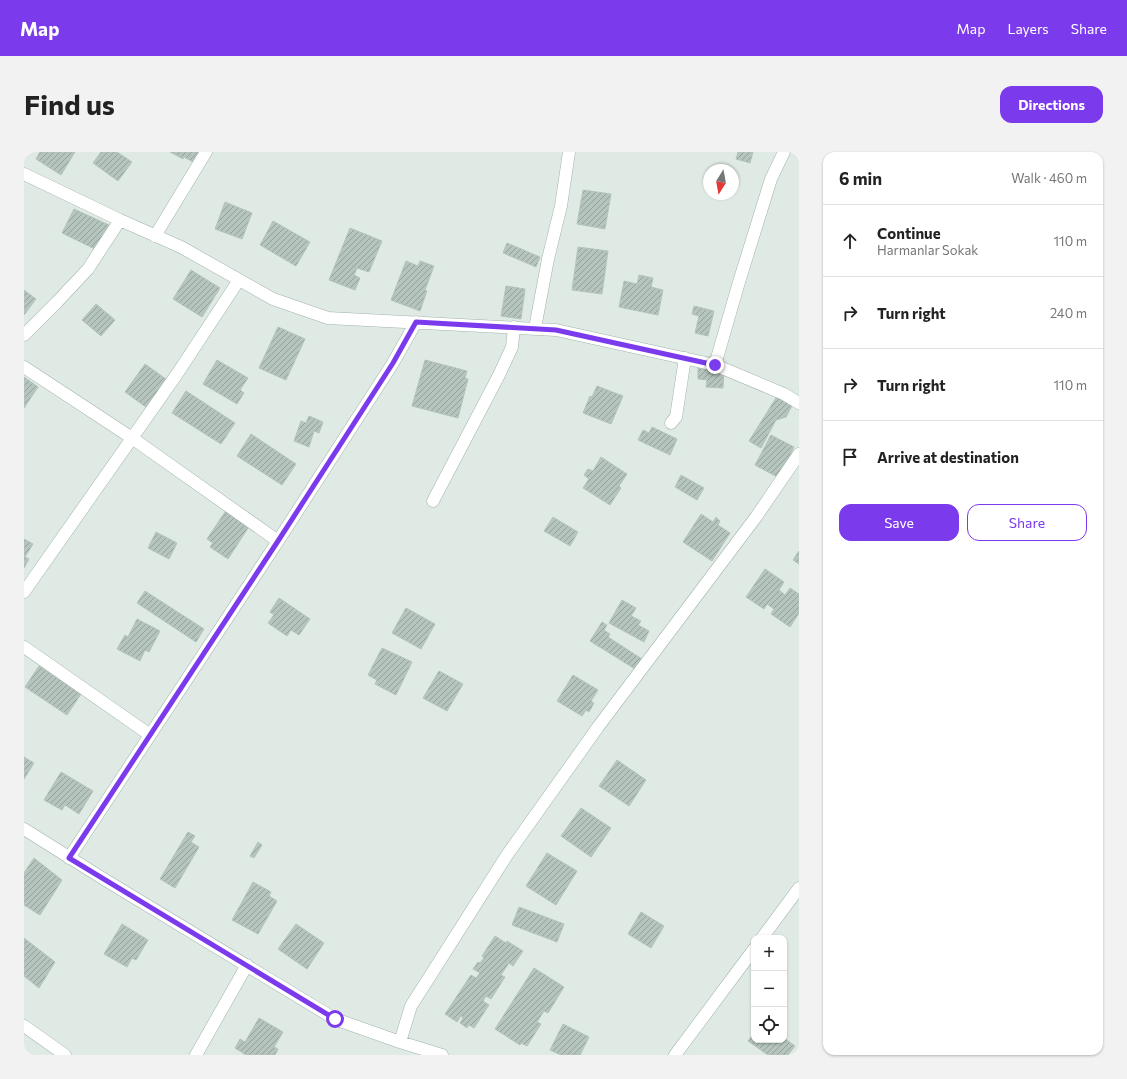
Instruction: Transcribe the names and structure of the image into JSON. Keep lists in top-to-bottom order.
{
  "north": "bottom",
  "page": {
    "header": "Map",
    "nav": ["Map", "Layers", "Share"],
    "buttons": [
      "Directions",
      ["Save", "Share"]
    ],
    "title": "Find us",
    "heading": ["6 min", "Walk · 460 m"],
    "list": [
      ["Continue", "Harmanlar Sokak", "110 m"],
      ["Turn right", "240 m"],
      ["Turn right", "110 m"],
      "Arrive at destination"
    ],
    "map_buttons": ["+", "−"]
  }
}
